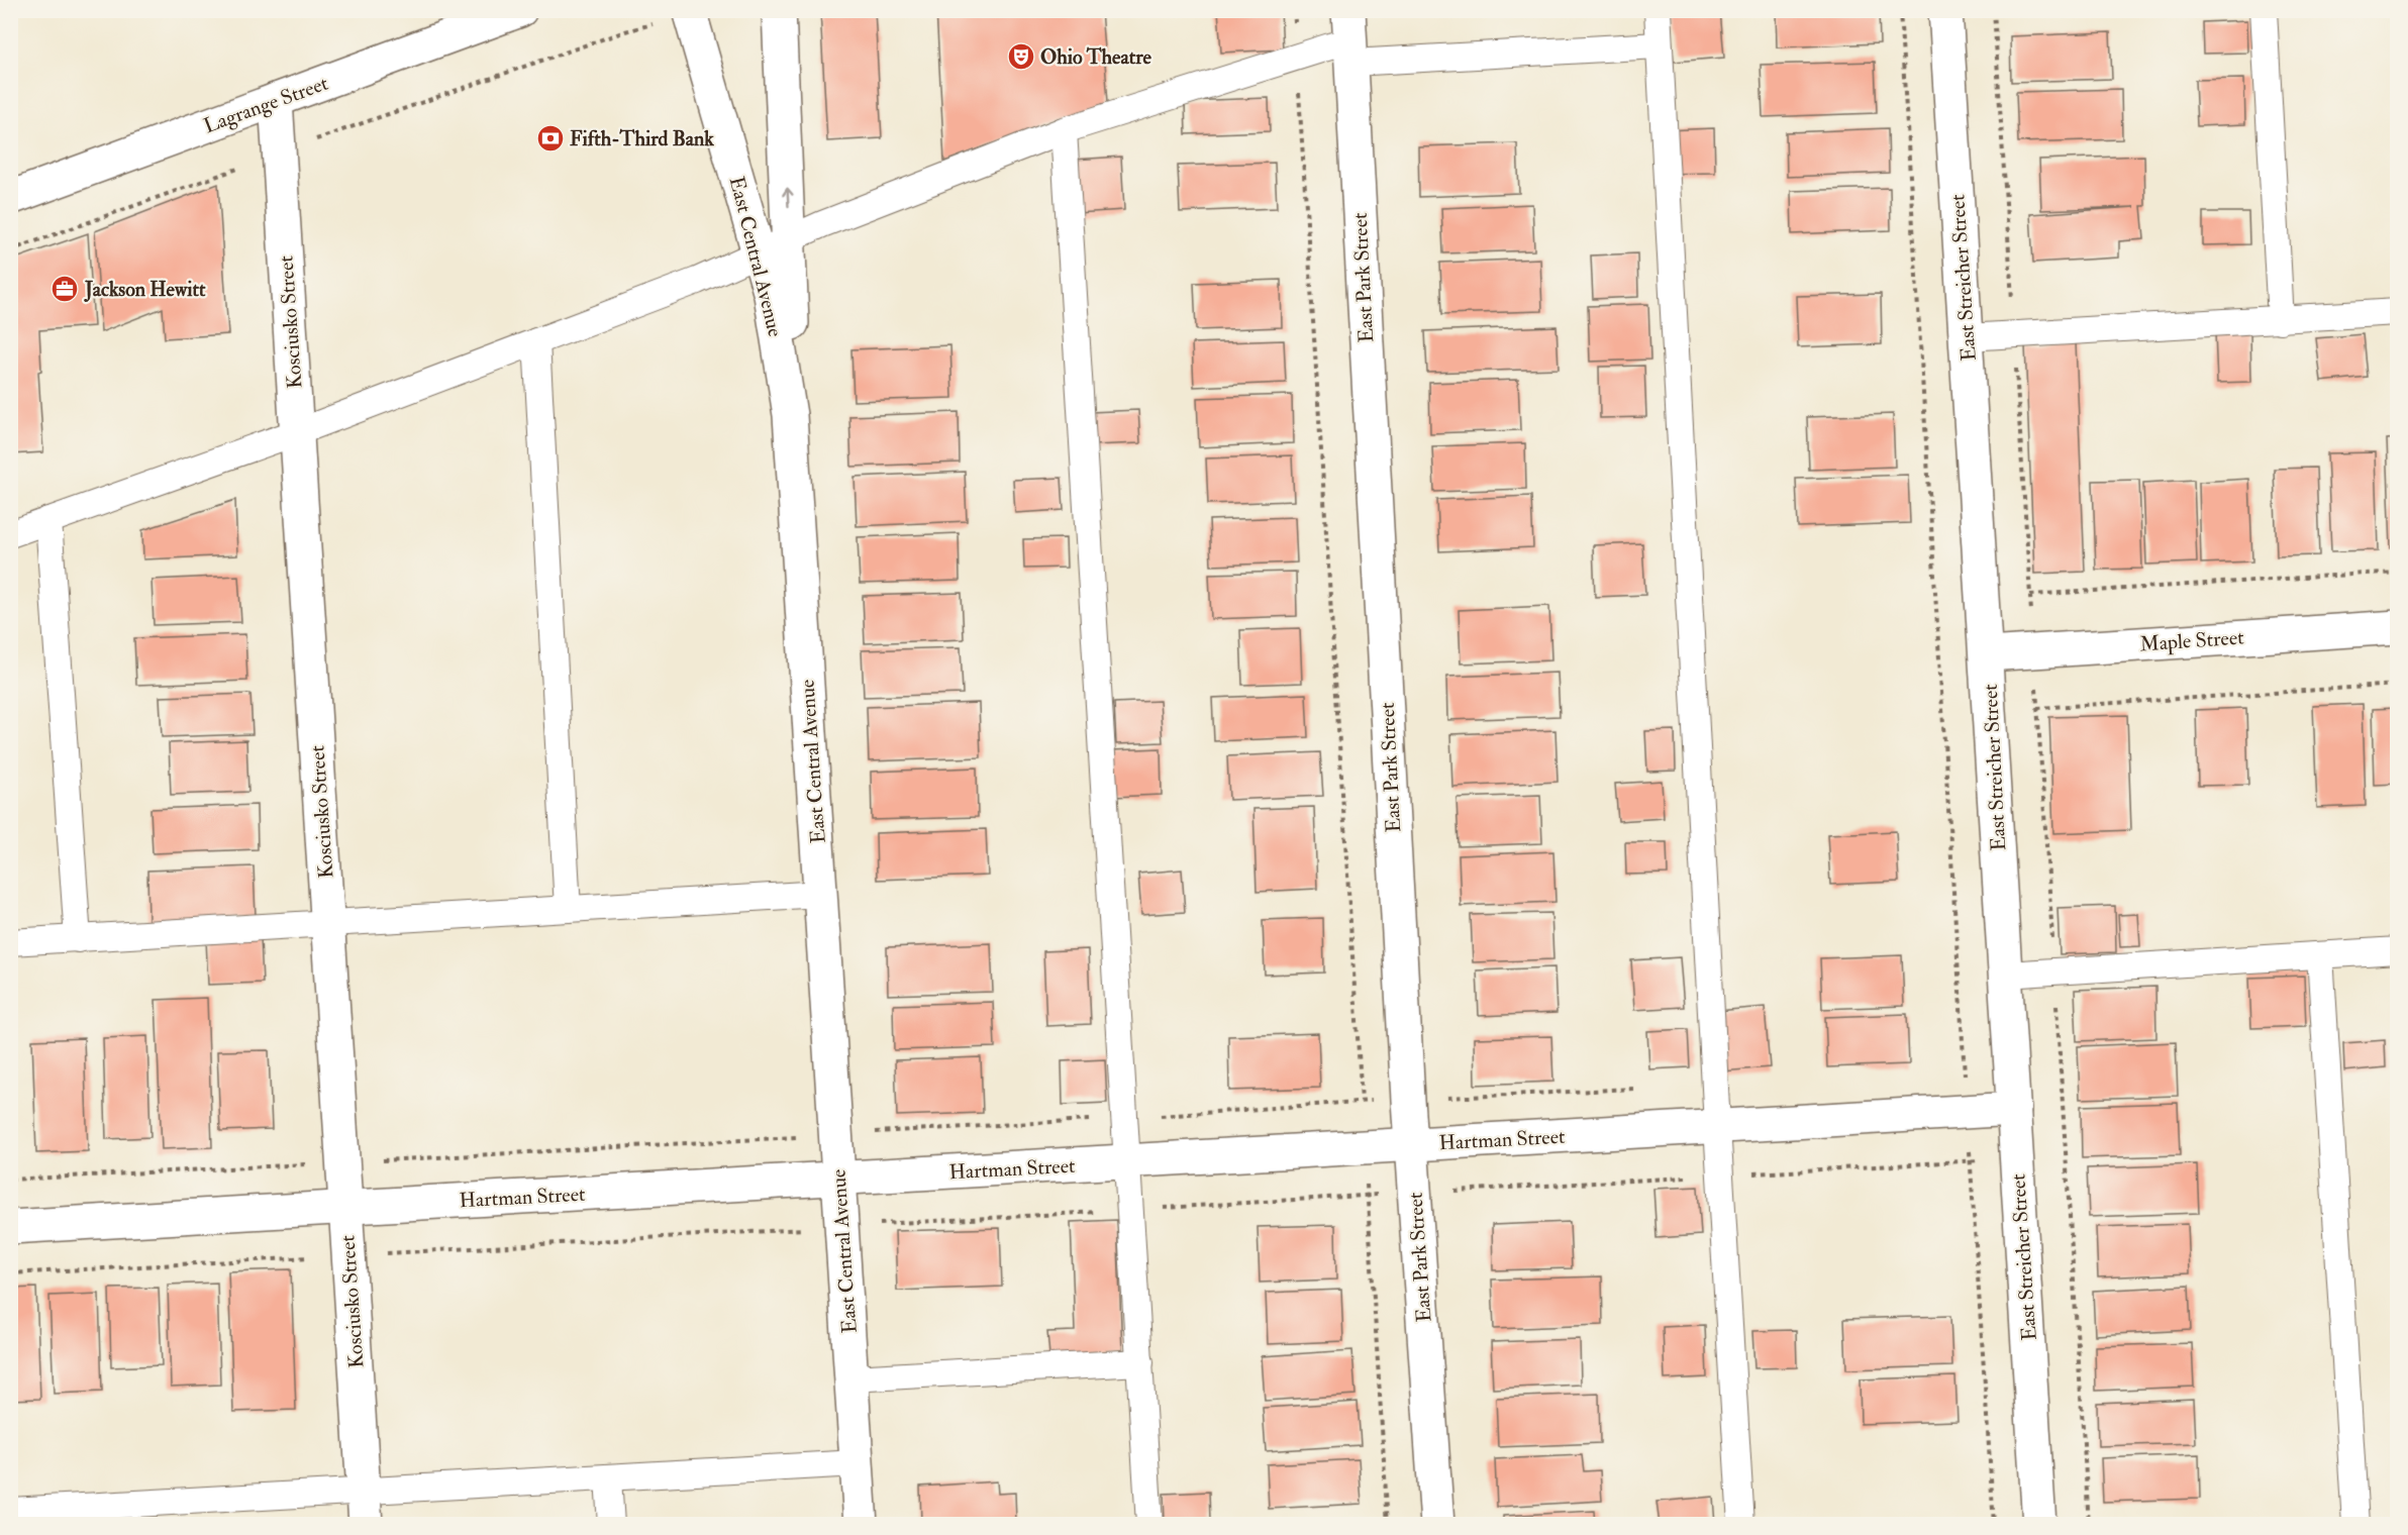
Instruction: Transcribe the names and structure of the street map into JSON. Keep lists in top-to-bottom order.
{
  "streets": {
    "street": [
      "Lagrange Street",
      "East Central Avenue",
      "East Park Street",
      "East Streicher Street",
      "Kosciusko Street",
      "Maple Street",
      "Hartman Street"
    ]
  },
  "crossings": [
    ["Lagrange Street", "Kosciusko Street"],
    ["East Central Avenue", "Hartman Street"],
    ["East Park Street", "Hartman Street"],
    ["East Streicher Street", "Maple Street"],
    ["East Streicher Street", "Hartman Street"],
    ["Kosciusko Street", "Hartman Street"]
  ],
  "places": {
    "theatre": ["Ohio Theatre"],
    "bank": ["Fifth-Third Bank"],
    "office": ["Jackson Hewitt"]
  }
}
